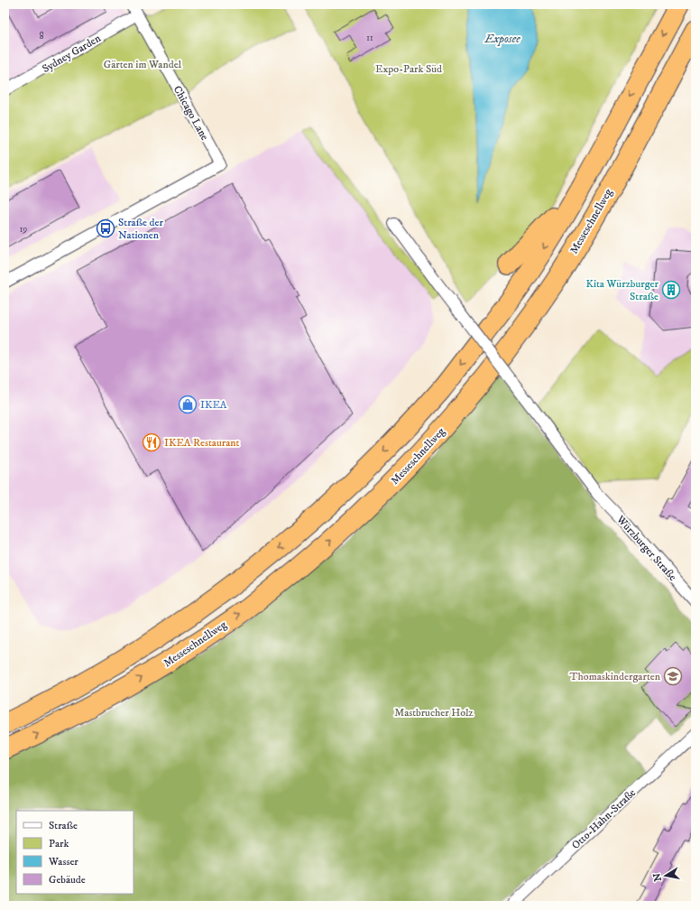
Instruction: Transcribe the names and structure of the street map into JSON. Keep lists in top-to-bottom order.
{
  "streets": {
    "highway": ["Messeschnellweg"],
    "street": [
      "Sydney Garden",
      "Chicago Lane",
      "Würzburger Straße",
      "Otto-Hahn-Straße"
    ]
  },
  "crossings": [
    ["Sydney Garden", "Chicago Lane"]
  ],
  "water": ["Exposee"],
  "parks": ["Gärten im Wandel", "Expo-Park Süd", "Mastbrucher Holz"],
  "places": {
    "bus stop": ["Straße der Nationen"],
    "building": ["Kita Würzburger Straße"],
    "shop": ["IKEA"],
    "restaurant": ["IKEA Restaurant"],
    "school or university": ["Thomaskindergarten"]
  },
  "house_numbers": ["8", "11", "19"],
  "legend": [
    "Straße",
    "Park",
    "Wasser",
    "Gebäude"
  ],
  "north": "left"
}
